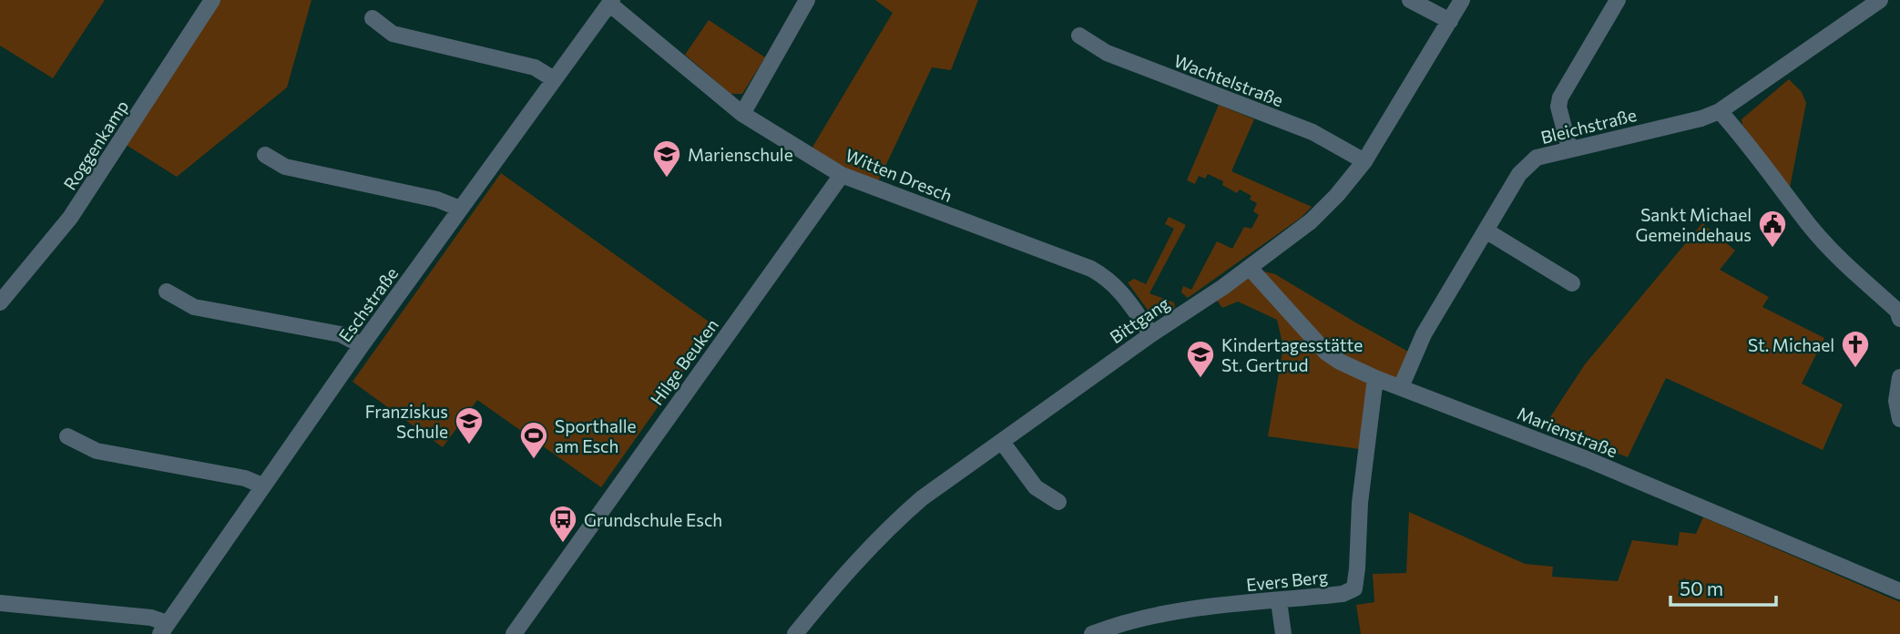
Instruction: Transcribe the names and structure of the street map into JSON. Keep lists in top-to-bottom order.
{
  "streets": {
    "street": [
      "Wachtelstraße",
      "Bleichstraße",
      "Roggenkamp",
      "Witten Dresch",
      "Eschstraße",
      "Bittgang",
      "Hilge Beuken",
      "Marienstraße",
      "Evers Berg"
    ]
  },
  "crossings": [
    ["Wachtelstraße", "Bittgang"],
    ["Bleichstraße", "Marienstraße"],
    ["Witten Dresch", "Eschstraße"],
    ["Witten Dresch", "Bittgang"],
    ["Witten Dresch", "Hilge Beuken"],
    ["Bittgang", "Marienstraße"],
    ["Marienstraße", "Evers Berg"]
  ],
  "places": {
    "school or university": ["Marienschule", "Kindertagesstätte St. Gertrud", "Franziskus Schule"],
    "public building": ["Sankt Michael Gemeindehaus"],
    "church": ["St. Michael"],
    "sports": ["Sporthalle am Esch"],
    "bus stop": ["Grundschule Esch"]
  },
  "scale_bar": "50 m"
}
